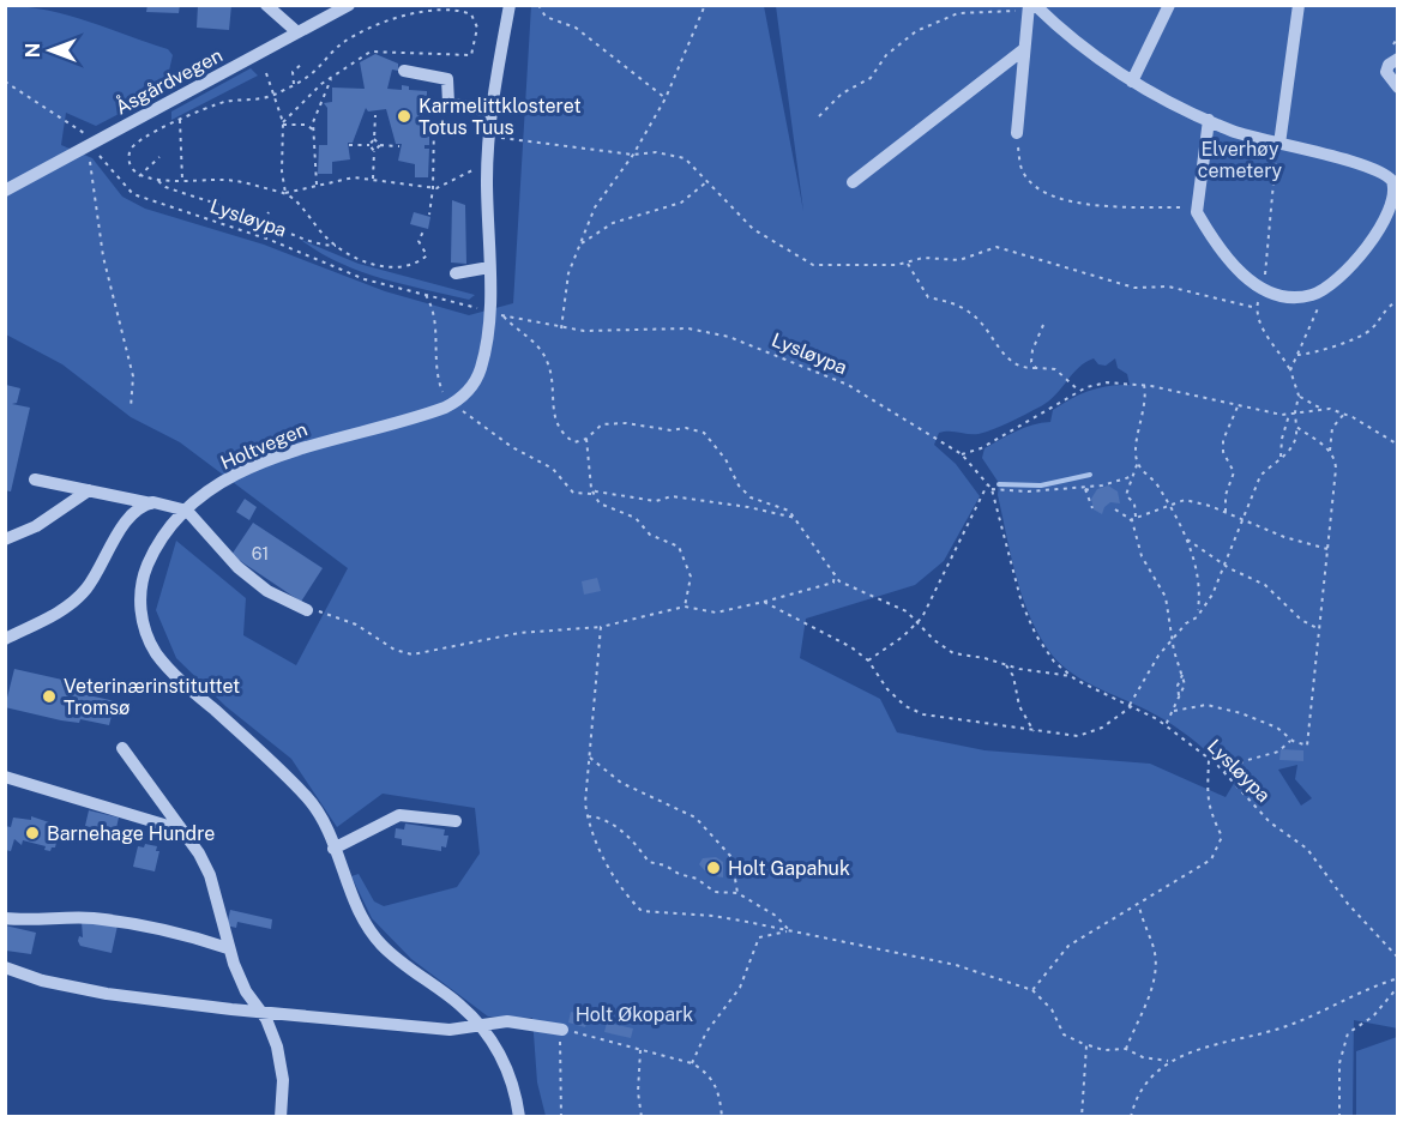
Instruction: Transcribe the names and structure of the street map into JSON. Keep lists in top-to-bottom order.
{
  "streets": {
    "street": ["Åsgårdvegen", "Holtvegen"],
    "path": ["Lysløypa"]
  },
  "crossings": [
    ["Åsgårdvegen", "Lysløypa"],
    ["Lysløypa", "Holtvegen"]
  ],
  "parks": ["Elverhøy cemetery", "Holt Økopark"],
  "places": [
    "Karmelittklosteret Totus Tuus",
    "Veterinærinstituttet Tromsø",
    "Barnehage Hundre",
    "Holt Gapahuk"
  ],
  "house_numbers": ["61"],
  "north": "left"
}
